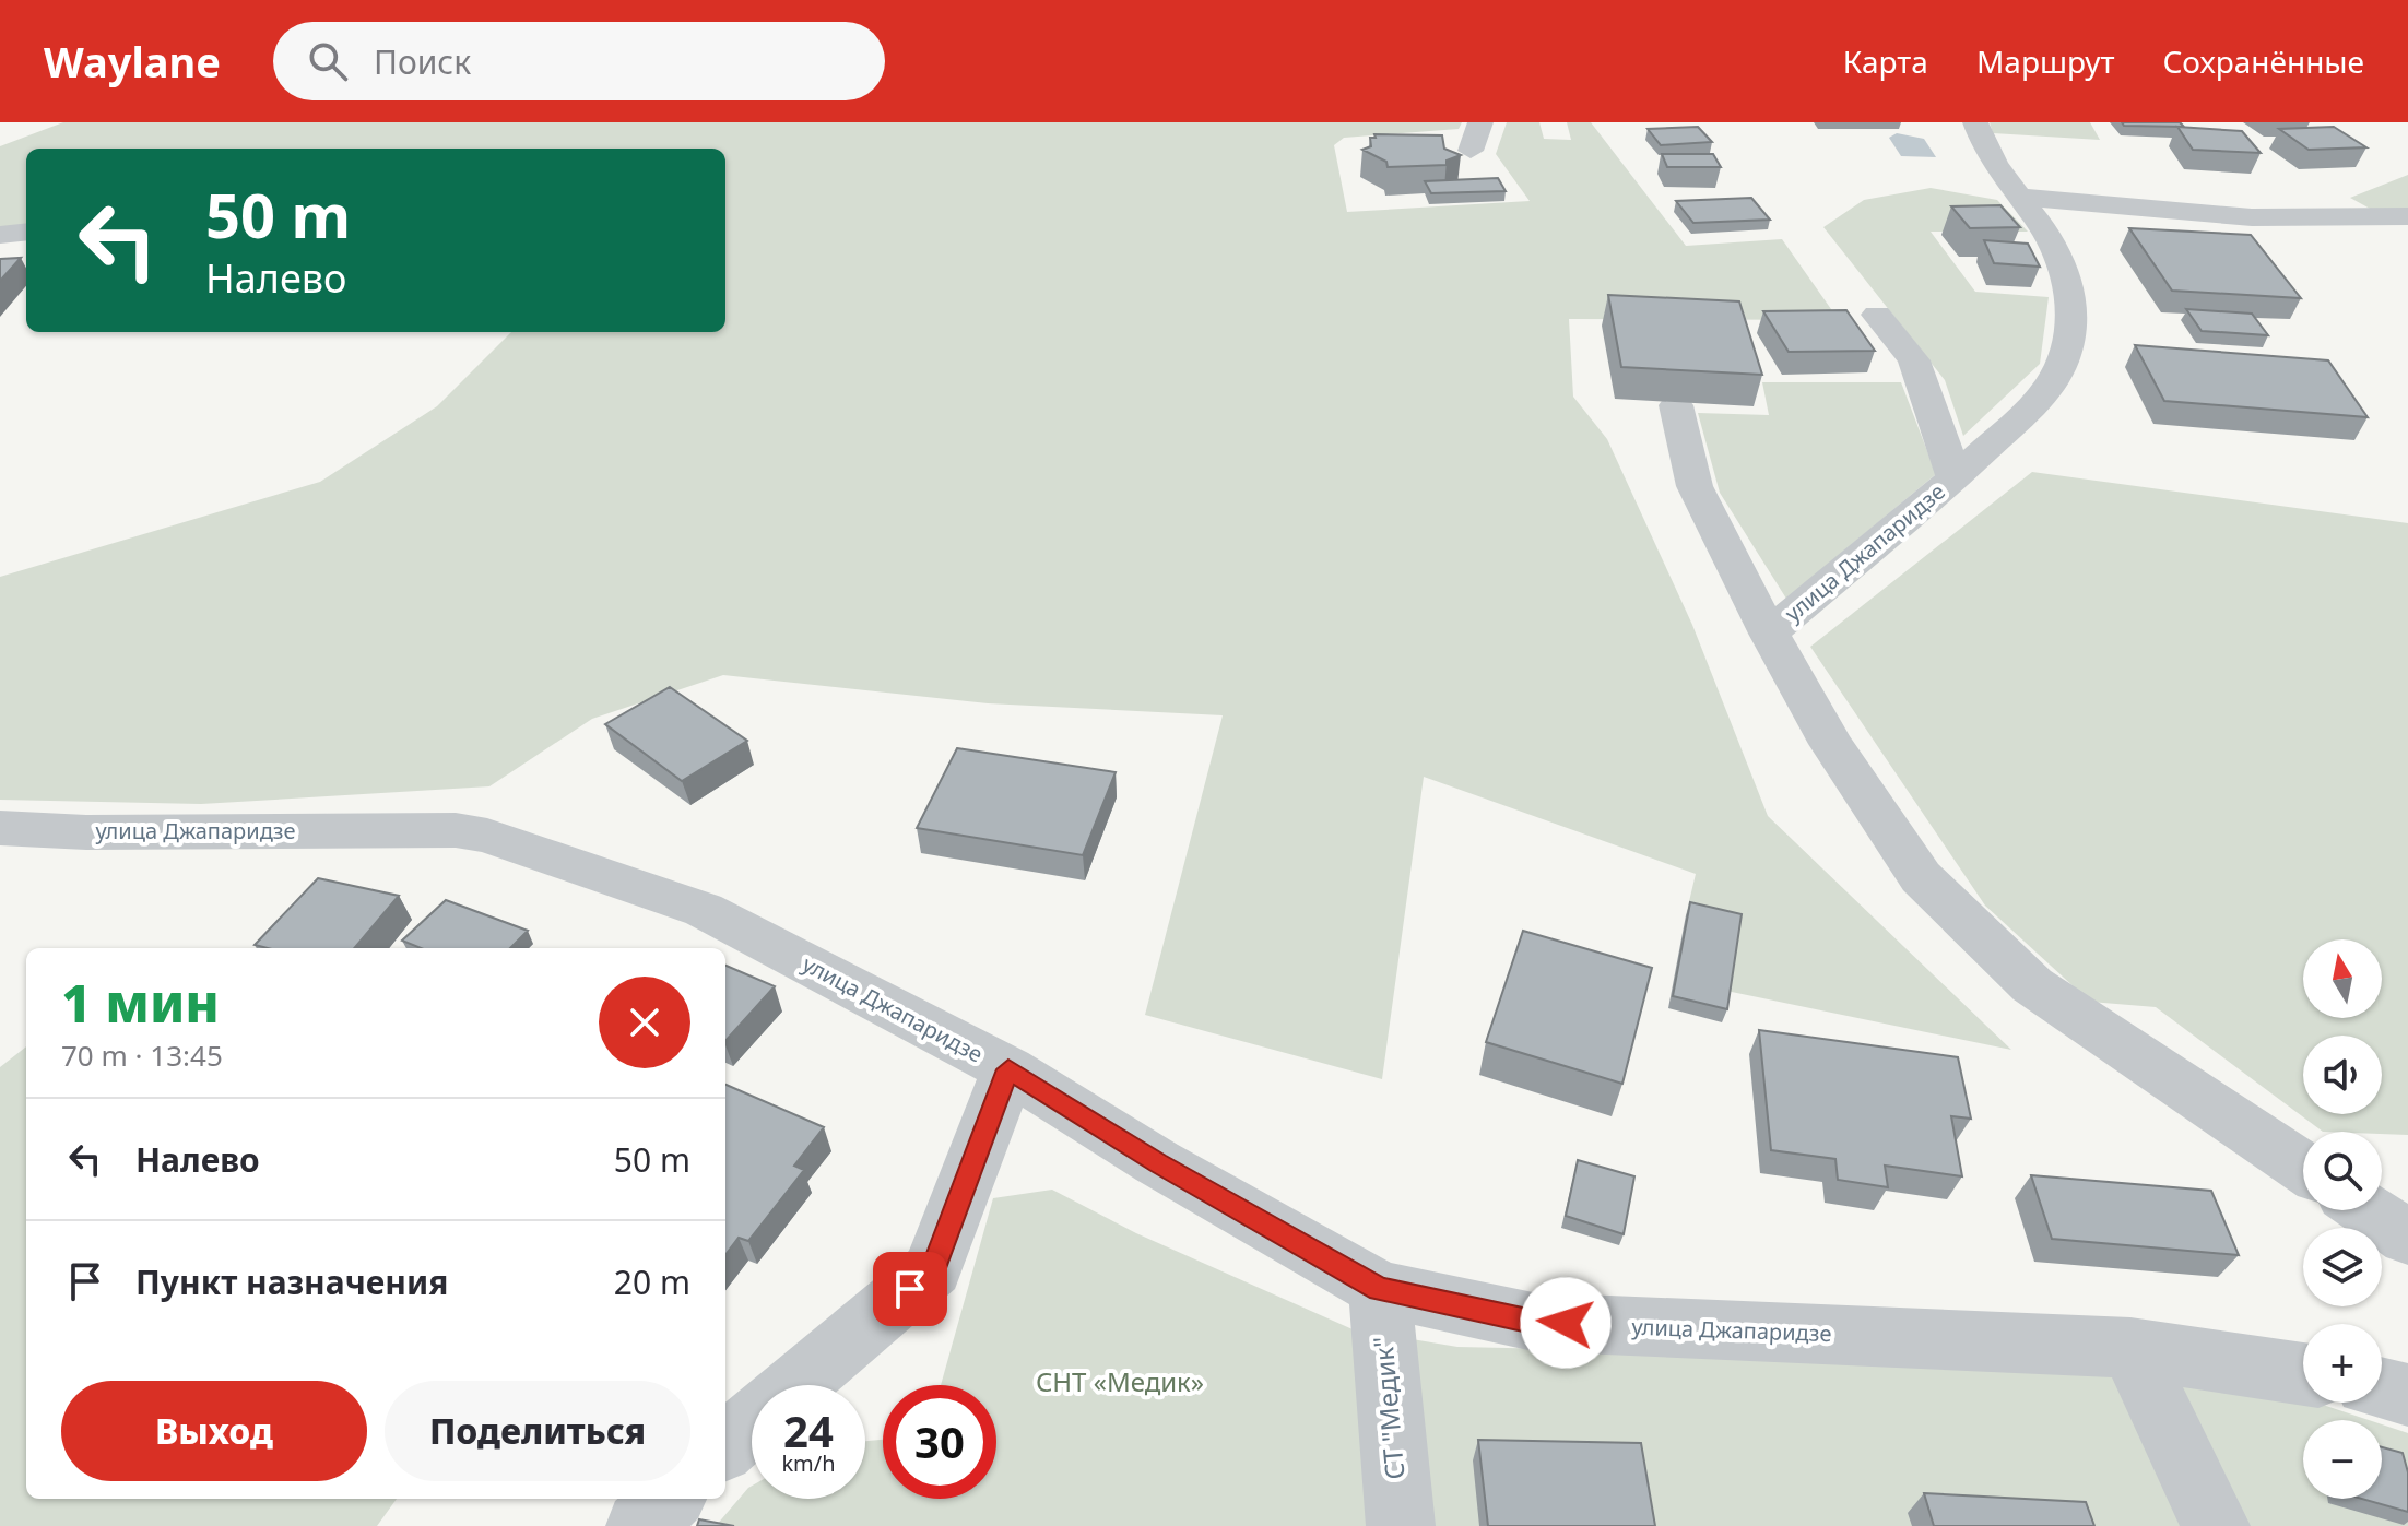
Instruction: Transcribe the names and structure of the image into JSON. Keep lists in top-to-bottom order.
{
  "streets": {
    "street": ["улица Джапаридзе", "СТ \"Медик\""]
  },
  "crossings": [
    ["улица Джапаридзе", "СТ \"Медик\""]
  ],
  "parks": ["СНТ «Медик»"],
  "north": "top",
  "page": {
    "header": "Waylane",
    "search": "Поиск",
    "nav": ["Карта", "Маршрут", "Сохранённые"],
    "turn": ["50 m", "Налево"],
    "map_buttons": ["+", "−"],
    "heading": ["1 мин", "70 m · 13:45"],
    "list": [
      {
        "name": "Налево",
        "value": "50 m"
      },
      {
        "name": "Пункт назначения",
        "value": "20 m"
      }
    ],
    "buttons": ["Выход", "Поделиться"],
    "speed": "24 km/h",
    "limit": "30"
  }
}
